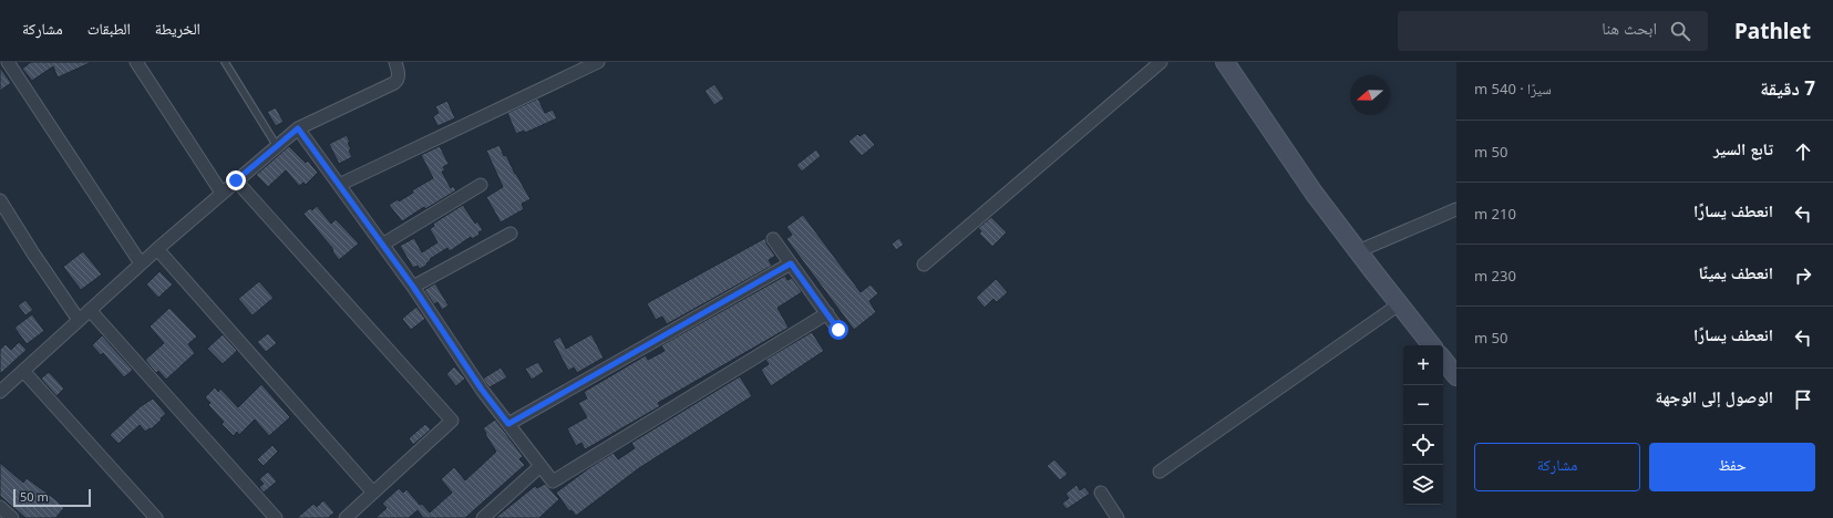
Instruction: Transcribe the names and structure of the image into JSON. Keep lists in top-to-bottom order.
{
  "scale_bar": "50 m",
  "north": "left",
  "page": {
    "header": "Pathlet",
    "search": "ابحث هنا",
    "nav": ["الخريطة", "الطبقات", "مشاركة"],
    "heading": ["7 دقيقة", "سيرًا · 540 m"],
    "list": [
      ["تابع السير", "50 m"],
      ["انعطف يسارًا", "210 m"],
      ["انعطف يمينًا", "230 m"],
      ["انعطف يسارًا", "50 m"],
      "الوصول إلى الوجهة"
    ],
    "map_buttons": ["+", "−"],
    "buttons": ["حفظ", "مشاركة"],
    "scale": "50 m"
  }
}
